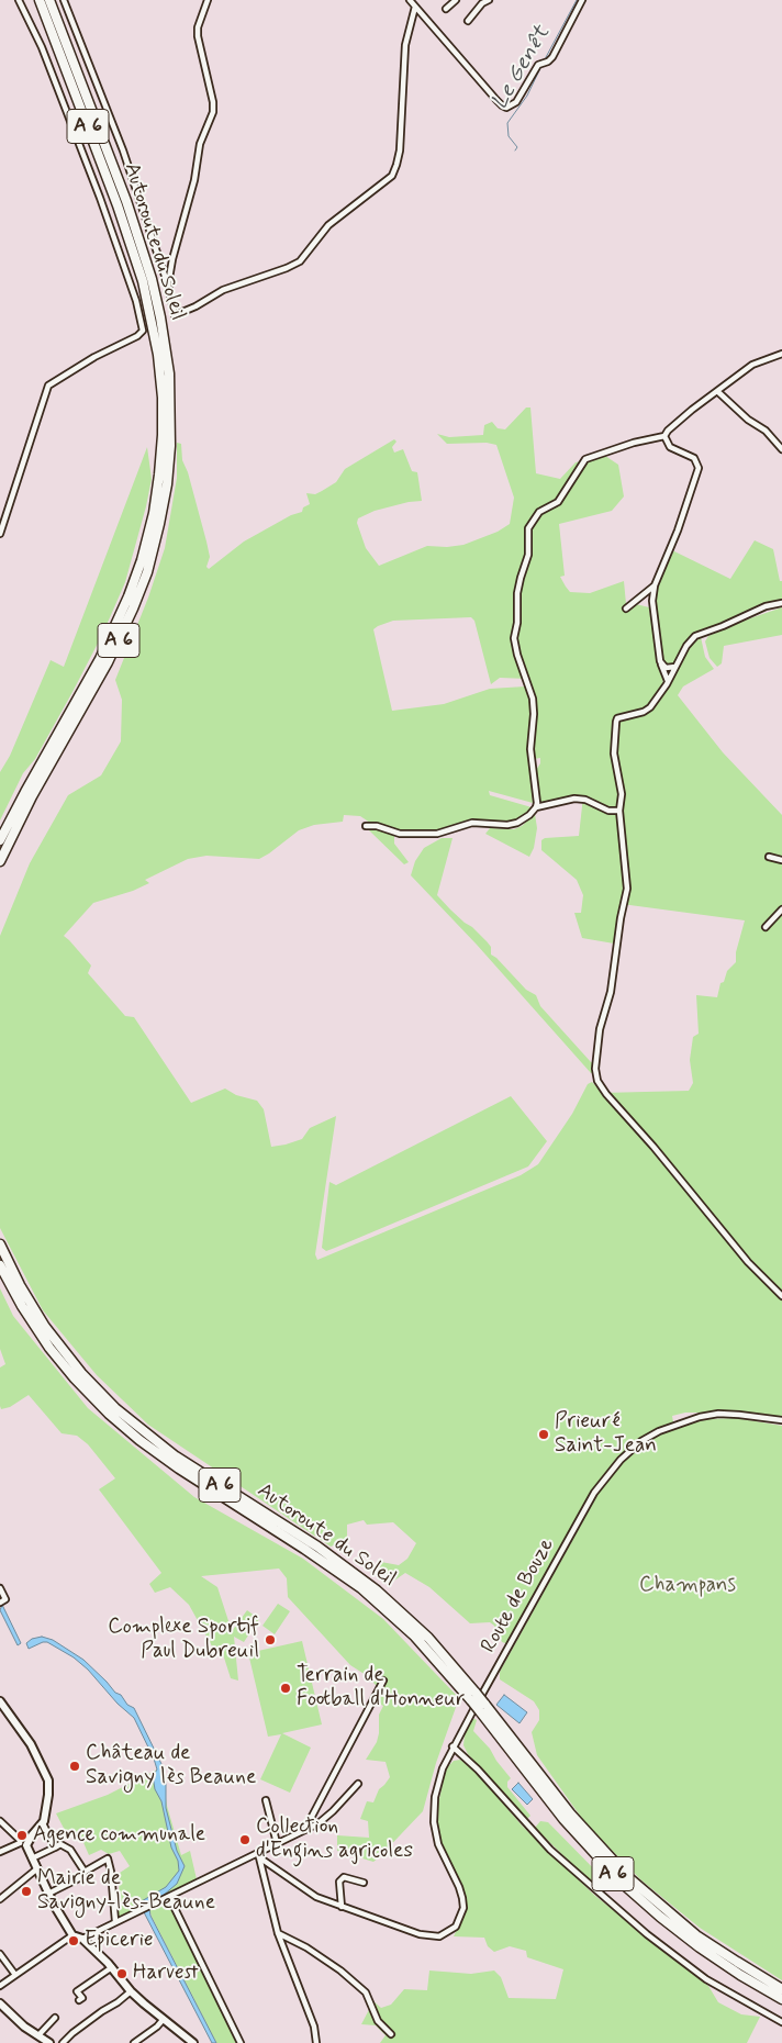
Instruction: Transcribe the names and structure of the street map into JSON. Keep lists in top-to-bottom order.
{
  "streets": {
    "highway": ["A 6", "Autoroute du Soleil"],
    "street": ["Route de Bouze"]
  },
  "water": ["Le Genêt"],
  "parks": ["Champans"],
  "places": [
    "Prieuré Saint-Jean",
    "Complexe Sportif Paul Dubreuil",
    "Terrain de Football d'Honneur",
    "Château de Savigny lès Beaune",
    "Agence communale",
    "Collection d'Engins agricoles",
    "Mairie de Savigny-lès-Beaune",
    "Epicerie",
    "Harvest"
  ]
}
